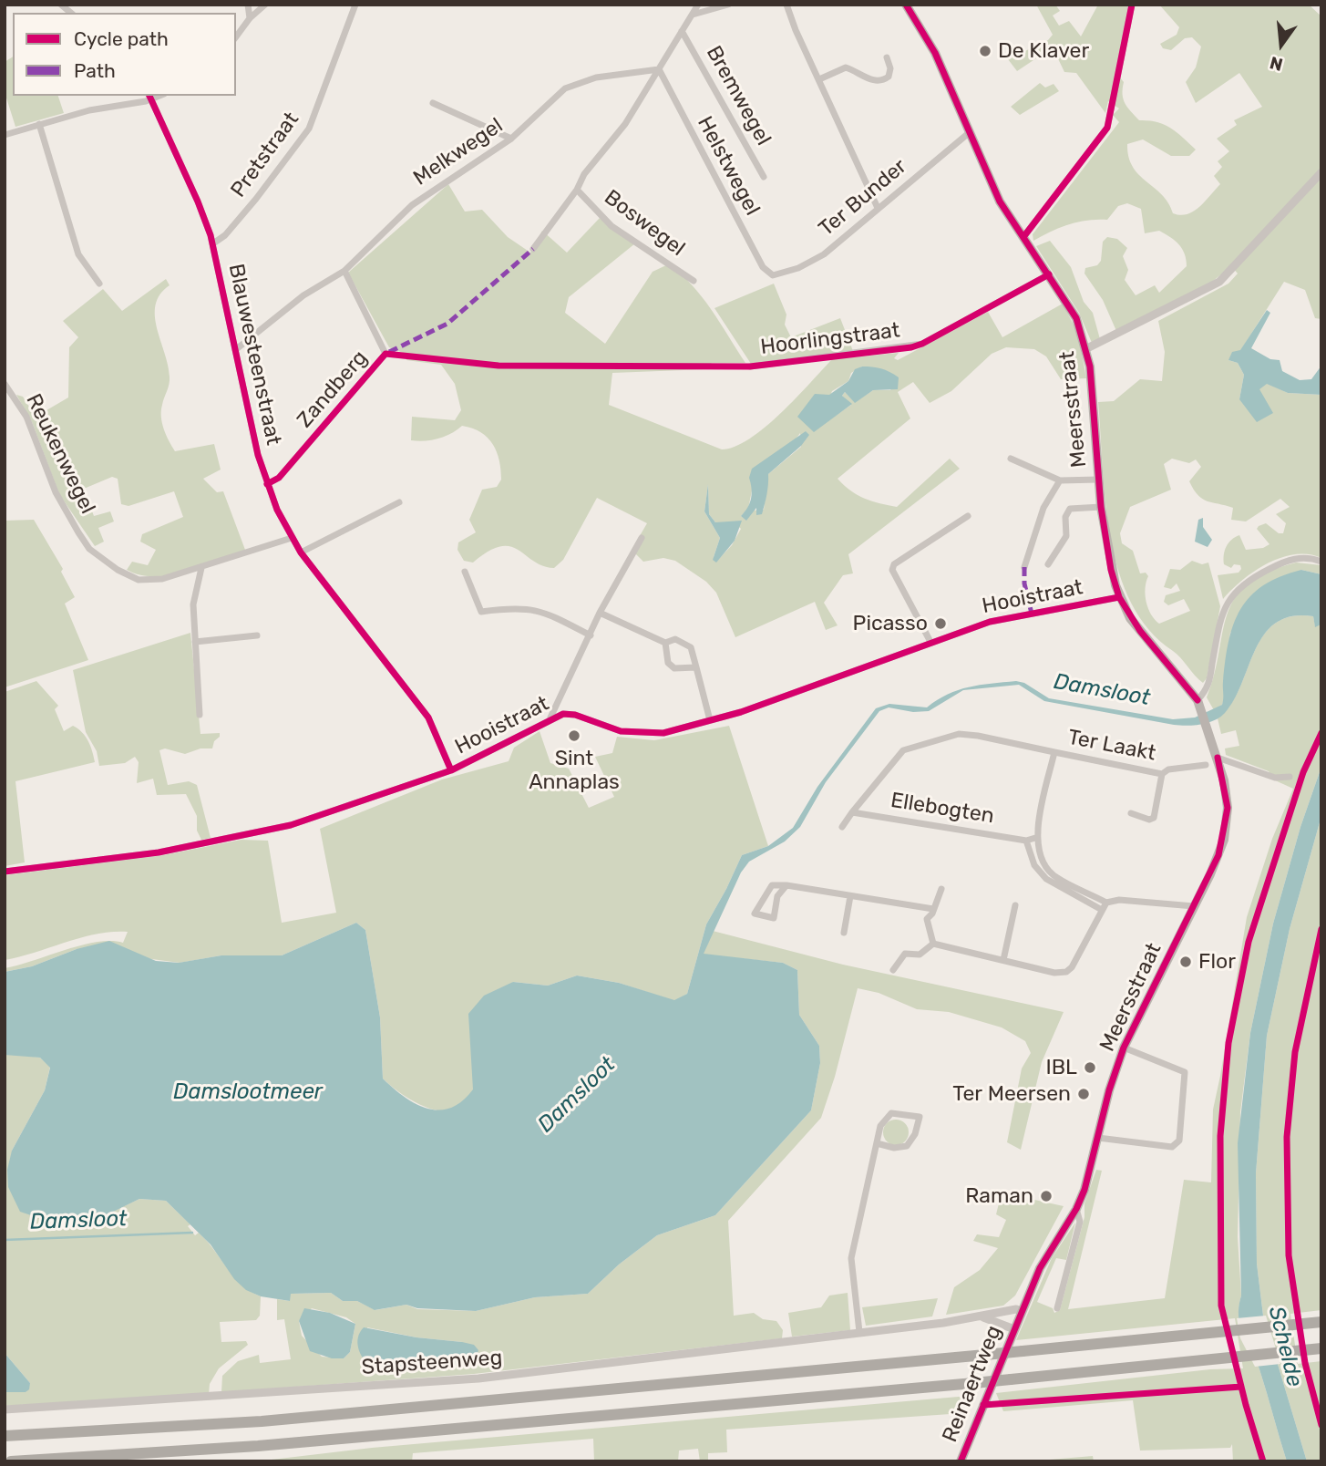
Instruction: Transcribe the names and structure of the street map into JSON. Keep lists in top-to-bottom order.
{
  "streets": {
    "main road": ["Meersstraat", "Reinaertweg"],
    "street": [
      "Bremwegel",
      "Melkwegel",
      "Pretstraat",
      "Helstwegel",
      "Ter Bunder",
      "Boswegel",
      "Hoorlingstraat",
      "Blauwesteenstraat",
      "Zandberg",
      "Reukenwegel",
      "Hooistraat",
      "Ter Laakt",
      "Ellebogten",
      "Stapsteenweg"
    ]
  },
  "crossings": [
    ["Melkwegel", "Helstwegel"],
    ["Melkwegel", "Blauwesteenstraat"],
    ["Melkwegel", "Zandberg"],
    ["Pretstraat", "Blauwesteenstraat"],
    ["Helstwegel", "Ter Bunder"],
    ["Ter Bunder", "Meersstraat"],
    ["Hoorlingstraat", "Meersstraat"],
    ["Blauwesteenstraat", "Zandberg"],
    ["Blauwesteenstraat", "Reukenwegel"],
    ["Blauwesteenstraat", "Hooistraat"],
    ["Meersstraat", "Hooistraat"],
    ["Meersstraat", "Stapsteenweg"],
    ["Meersstraat", "Reinaertweg"],
    ["Ter Laakt", "Ellebogten"],
    ["Stapsteenweg", "Reinaertweg"]
  ],
  "water": ["Damsloot", "Damslootmeer", "Schelde"],
  "places": [
    "De Klaver",
    "Picasso",
    "Sint Annaplas",
    "Flor",
    "IBL",
    "Ter Meersen",
    "Raman"
  ],
  "legend": ["Cycle path", "Path"],
  "north": "bottom"
}
